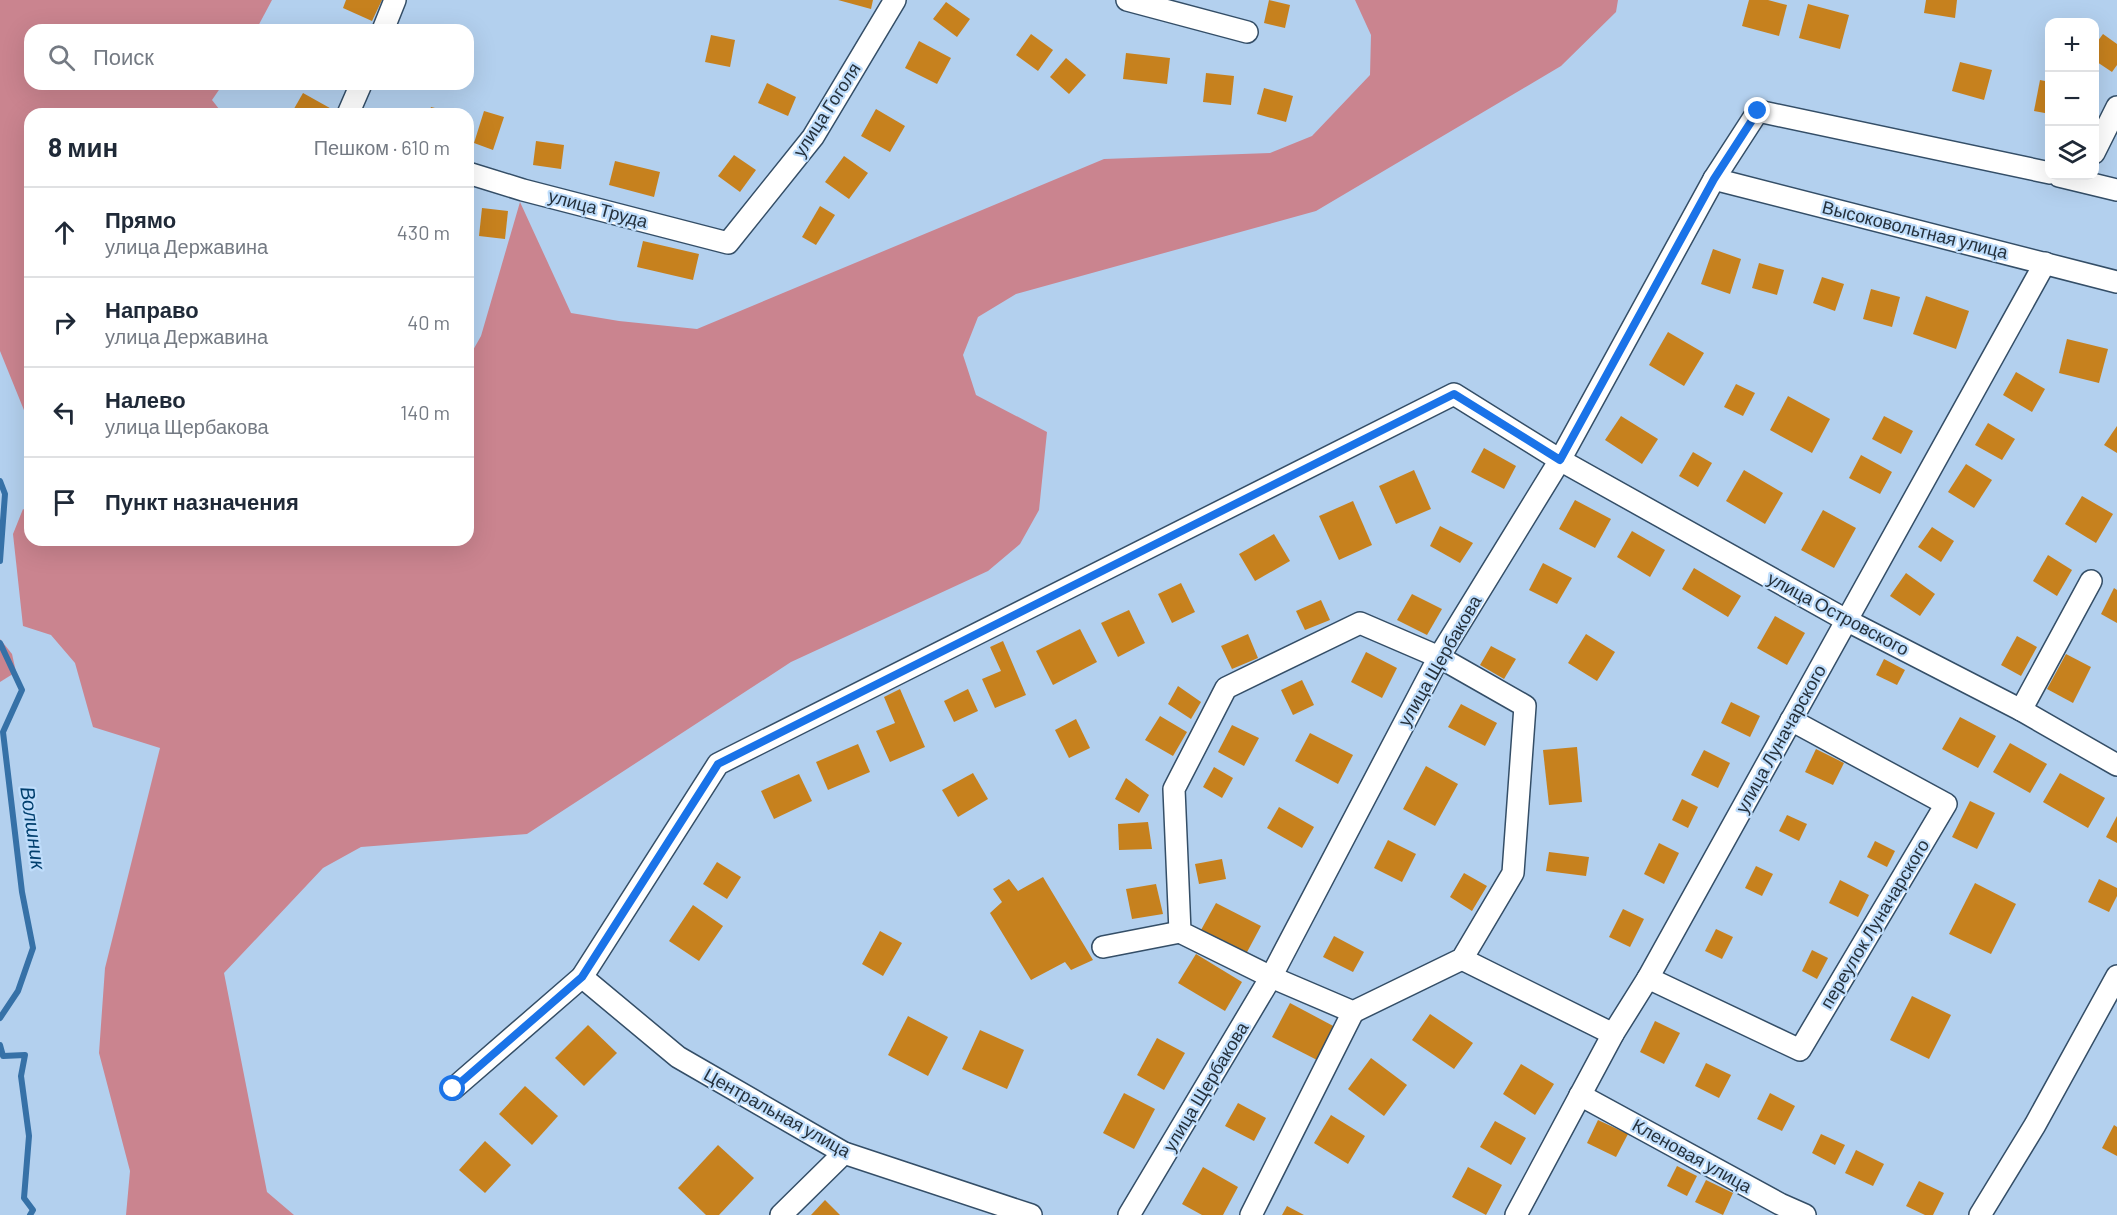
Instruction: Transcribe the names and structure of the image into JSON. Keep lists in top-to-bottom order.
{
  "streets": {
    "street": [
      "улица Гоголя",
      "улица Труда",
      "Высоковольтная улица",
      "улица Островского",
      "улица Щербакова",
      "улица Луначарского",
      "переулок Луначарского",
      "Центральная улица",
      "Кленовая улица"
    ]
  },
  "crossings": [
    ["улица Гоголя", "улица Труда"],
    ["Высоковольтная улица", "улица Щербакова"],
    ["Высоковольтная улица", "улица Луначарского"],
    ["улица Островского", "улица Щербакова"],
    ["улица Островского", "улица Луначарского"],
    ["улица Островского", "Центральная улица"],
    ["улица Луначарского", "переулок Луначарского"],
    ["улица Луначарского", "Кленовая улица"]
  ],
  "water": ["Волшник"],
  "page": {
    "map_buttons": ["+", "−"],
    "search": "Поиск",
    "heading": ["8 мин", "Пешком · 610 m"],
    "list": [
      ["Прямо", "улица Державина", "430 m"],
      ["Направо", "улица Державина", "40 m"],
      ["Налево", "улица Щербакова", "140 m"],
      "Пункт назначения"
    ]
  }
}
